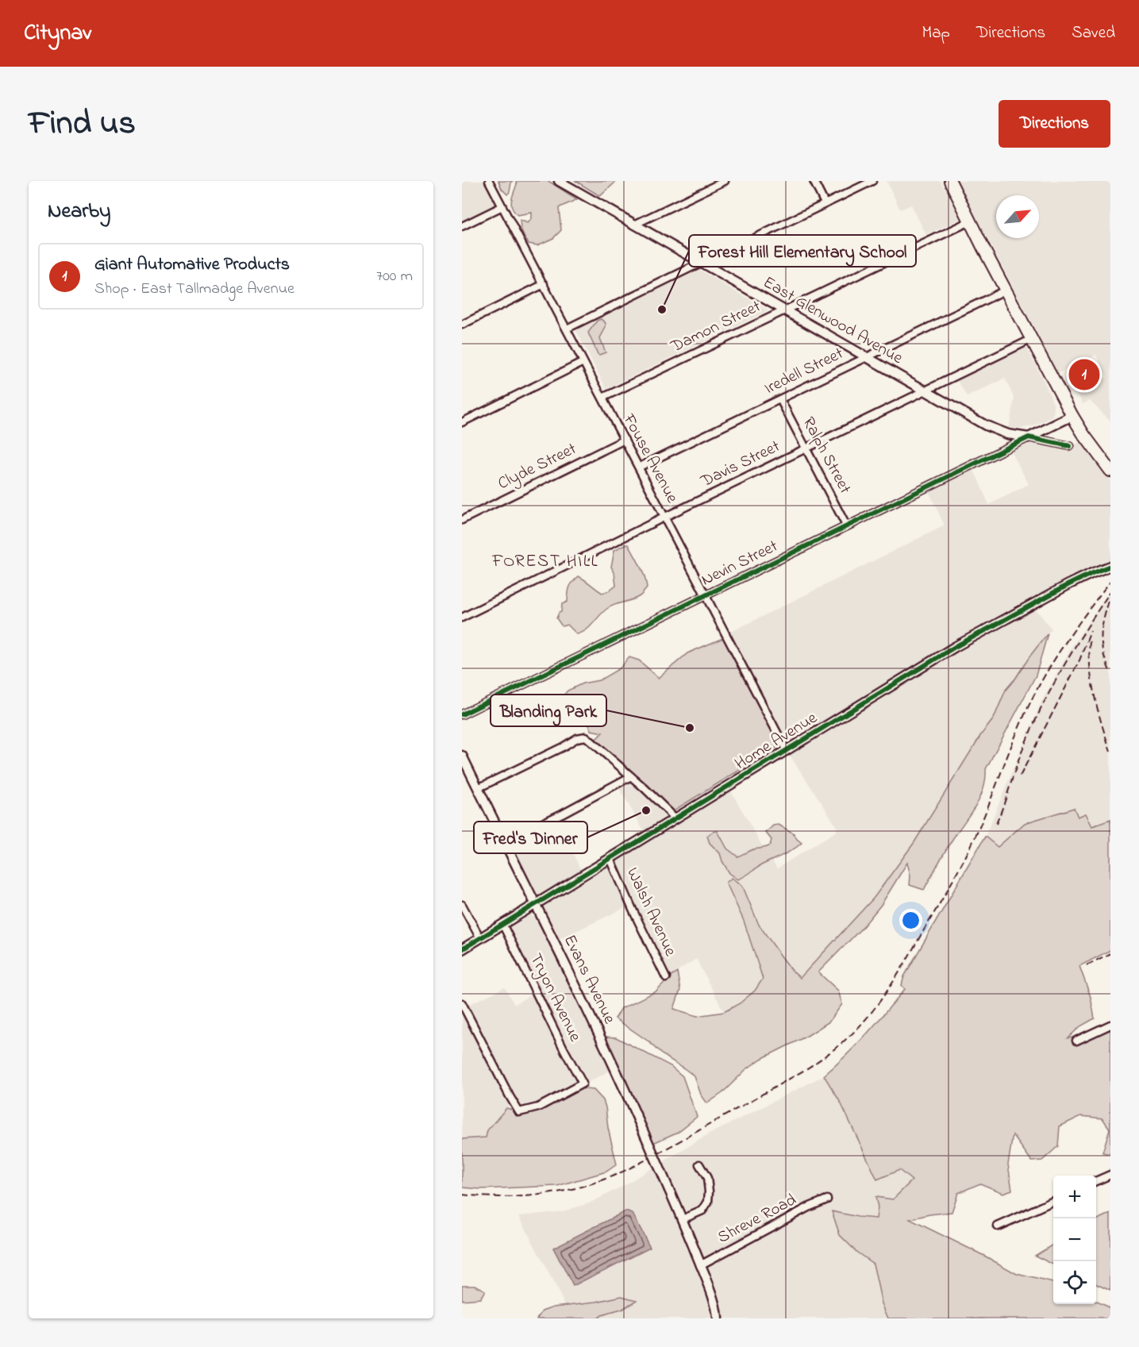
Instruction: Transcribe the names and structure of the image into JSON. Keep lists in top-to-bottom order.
{
  "streets": {
    "street": [
      "East Glenwood Avenue",
      "Damon Street",
      "Iredell Street",
      "Ralph Street",
      "Fouse Avenue",
      "Davis Street",
      "Clyde Street",
      "Nevin Street",
      "Home Avenue",
      "Walsh Avenue",
      "Evans Avenue",
      "Tryon Avenue",
      "Shreve Road"
    ]
  },
  "crossings": [
    ["East Glenwood Avenue", "Damon Street"],
    ["East Glenwood Avenue", "Iredell Street"],
    ["East Glenwood Avenue", "Davis Street"],
    ["East Glenwood Avenue", "Nevin Street"],
    ["Damon Street", "Fouse Avenue"],
    ["Iredell Street", "Ralph Street"],
    ["Iredell Street", "Fouse Avenue"],
    ["Ralph Street", "Davis Street"],
    ["Ralph Street", "Nevin Street"],
    ["Fouse Avenue", "Davis Street"],
    ["Fouse Avenue", "Clyde Street"],
    ["Fouse Avenue", "Nevin Street"],
    ["Fouse Avenue", "Home Avenue"],
    ["Home Avenue", "Walsh Avenue"],
    ["Home Avenue", "Evans Avenue"],
    ["Home Avenue", "Tryon Avenue"],
    ["Evans Avenue", "Shreve Road"]
  ],
  "districts": ["FOREST HILL"],
  "places": ["Forest Hill Elementary School", "Blanding Park", "Fred's Dinner"],
  "north": "top right",
  "page": {
    "header": "Citynav",
    "nav": ["Map", "Directions", "Saved"],
    "title": "Find us",
    "buttons": "Directions",
    "heading": "Nearby",
    "list": [
      {
        "mark": "1",
        "name": "Giant Automative Products",
        "note": "Shop · East Tallmadge Avenue",
        "value": "700 m"
      }
    ],
    "pins": "1",
    "map_buttons": ["+", "−"]
  }
}
